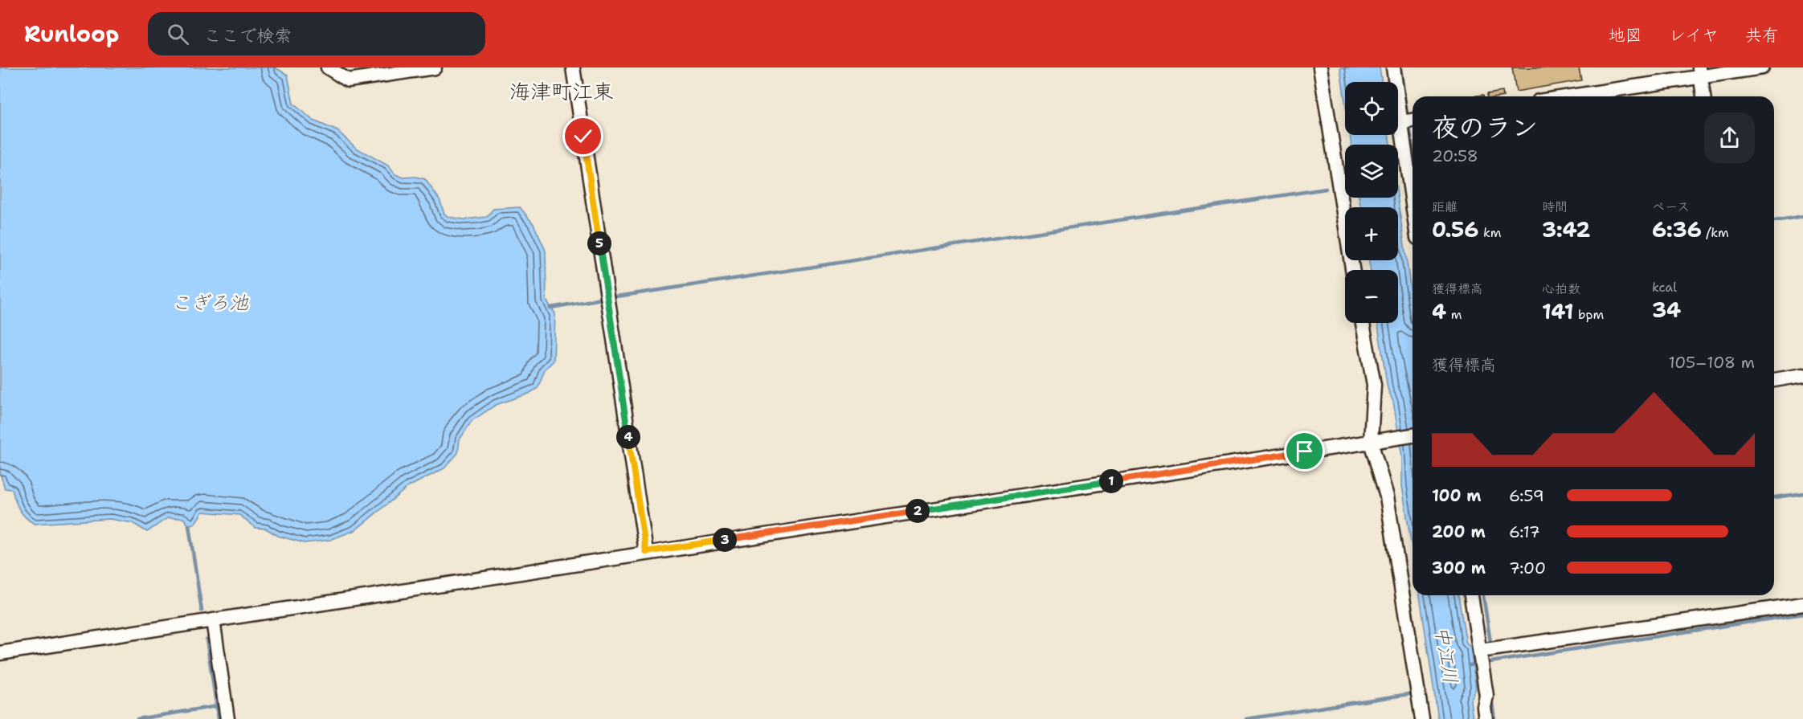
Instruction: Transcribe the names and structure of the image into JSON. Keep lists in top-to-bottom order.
{
  "districts": ["海津町江東"],
  "water": ["こぎろ池", "中江川"],
  "page": {
    "header": "Runloop",
    "search": "ここで検索",
    "nav": ["地図", "レイヤ", "共有"],
    "map_buttons": ["+", "−"],
    "heading": ["夜のラン", "20:58"],
    "stats": [
      ["距離", "0.56 km"],
      ["時間", "3:42"],
      ["ペース", "6:36 /km"],
      ["獲得標高", "4 m"],
      ["心拍数", "141 bpm"],
      ["kcal", "34"]
    ],
    "pins": [
      "5",
      "4",
      "1",
      "2",
      "3"
    ],
    "chart": ["獲得標高", "105–108 m"],
    "list": [
      {
        "name": "100 m",
        "note": "6:59"
      },
      {
        "name": "200 m",
        "note": "6:17"
      },
      {
        "name": "300 m",
        "note": "7:00"
      }
    ]
  }
}
